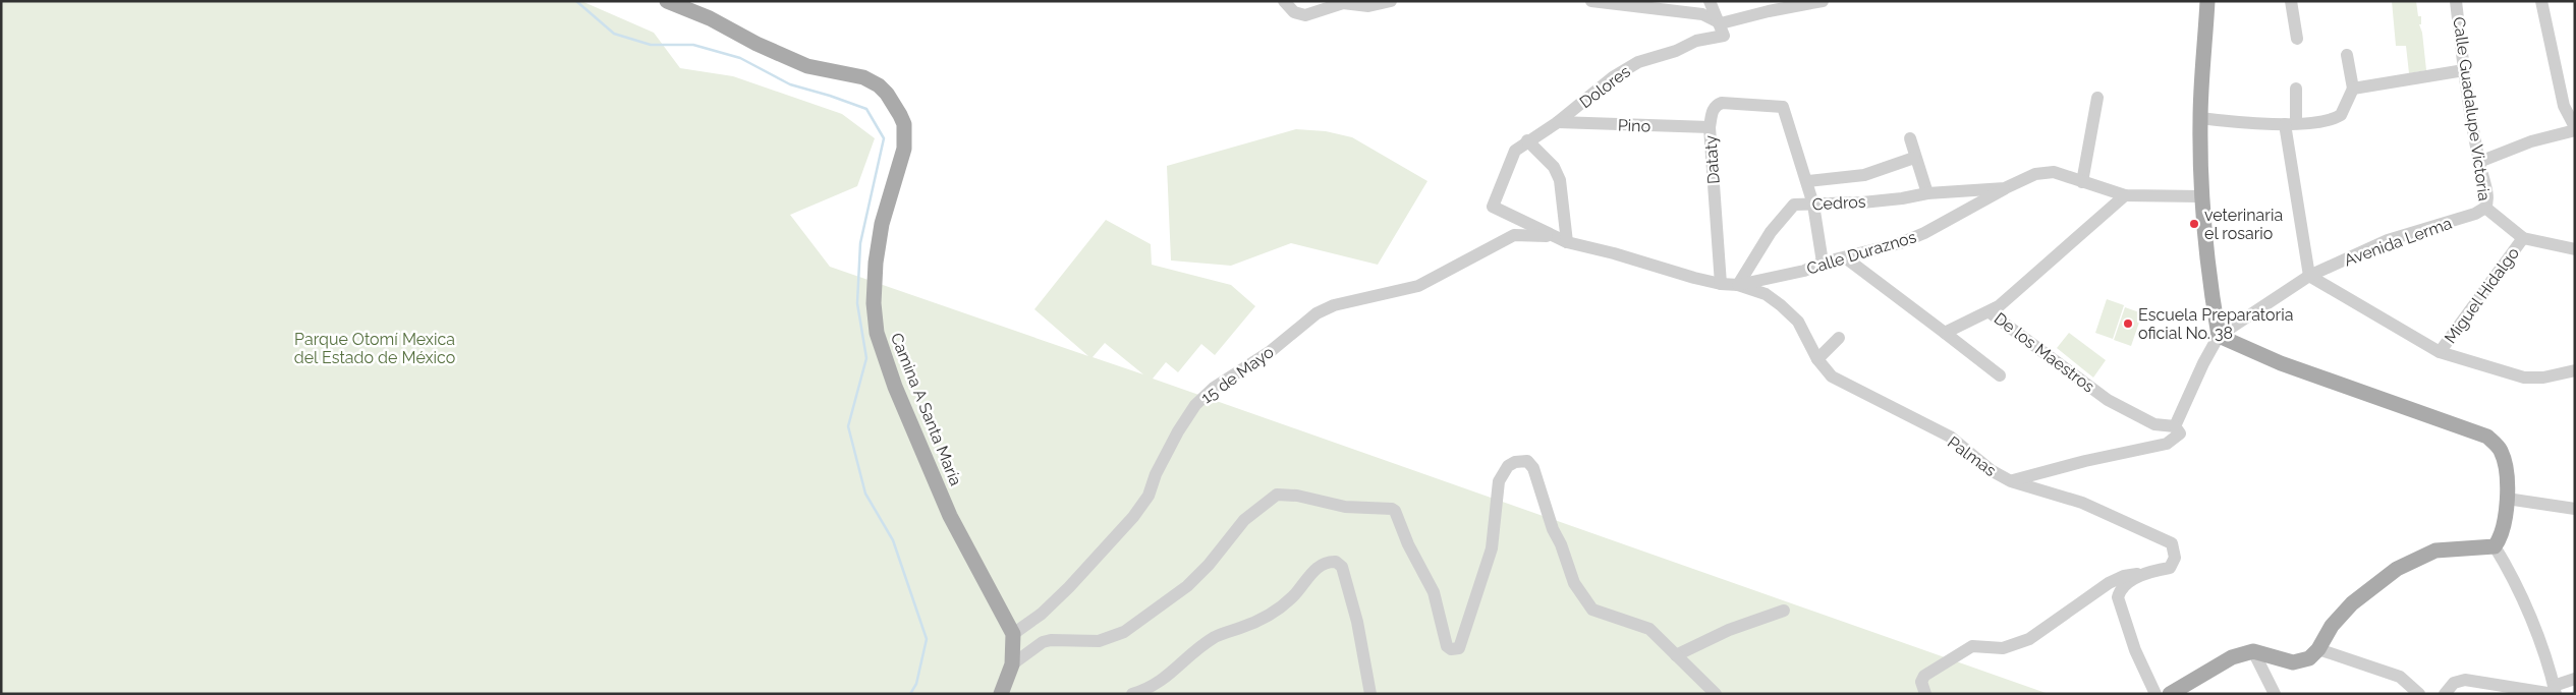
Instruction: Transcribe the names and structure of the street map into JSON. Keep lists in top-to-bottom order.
{
  "streets": {
    "main road": ["Camina A Santa María"],
    "street": [
      "Dolores",
      "Calle Guadalupe Victoria",
      "Pino",
      "Dataty",
      "Cedros",
      "Avenida Lerma",
      "Calle Duraznos",
      "Miguel Hidalgo",
      "De los Maestros",
      "15 de Mayo",
      "Palmas"
    ]
  },
  "crossings": [
    ["Dolores", "Pino"],
    ["Dolores", "15 de Mayo"],
    ["Calle Guadalupe Victoria", "Avenida Lerma"],
    ["Calle Guadalupe Victoria", "Miguel Hidalgo"],
    ["Pino", "Dataty"],
    ["Cedros", "Calle Duraznos"],
    ["Cedros", "De los Maestros"],
    ["Cedros", "Palmas"],
    ["Avenida Lerma", "De los Maestros"],
    ["Avenida Lerma", "Palmas"],
    ["Calle Duraznos", "Palmas"],
    ["15 de Mayo", "Camina A Santa María"]
  ],
  "parks": ["Parque Otomí Mexica del Estado de México"],
  "places": ["veterinaria el rosario", "Escuela Preparatoria oficial No. 38"]
}
